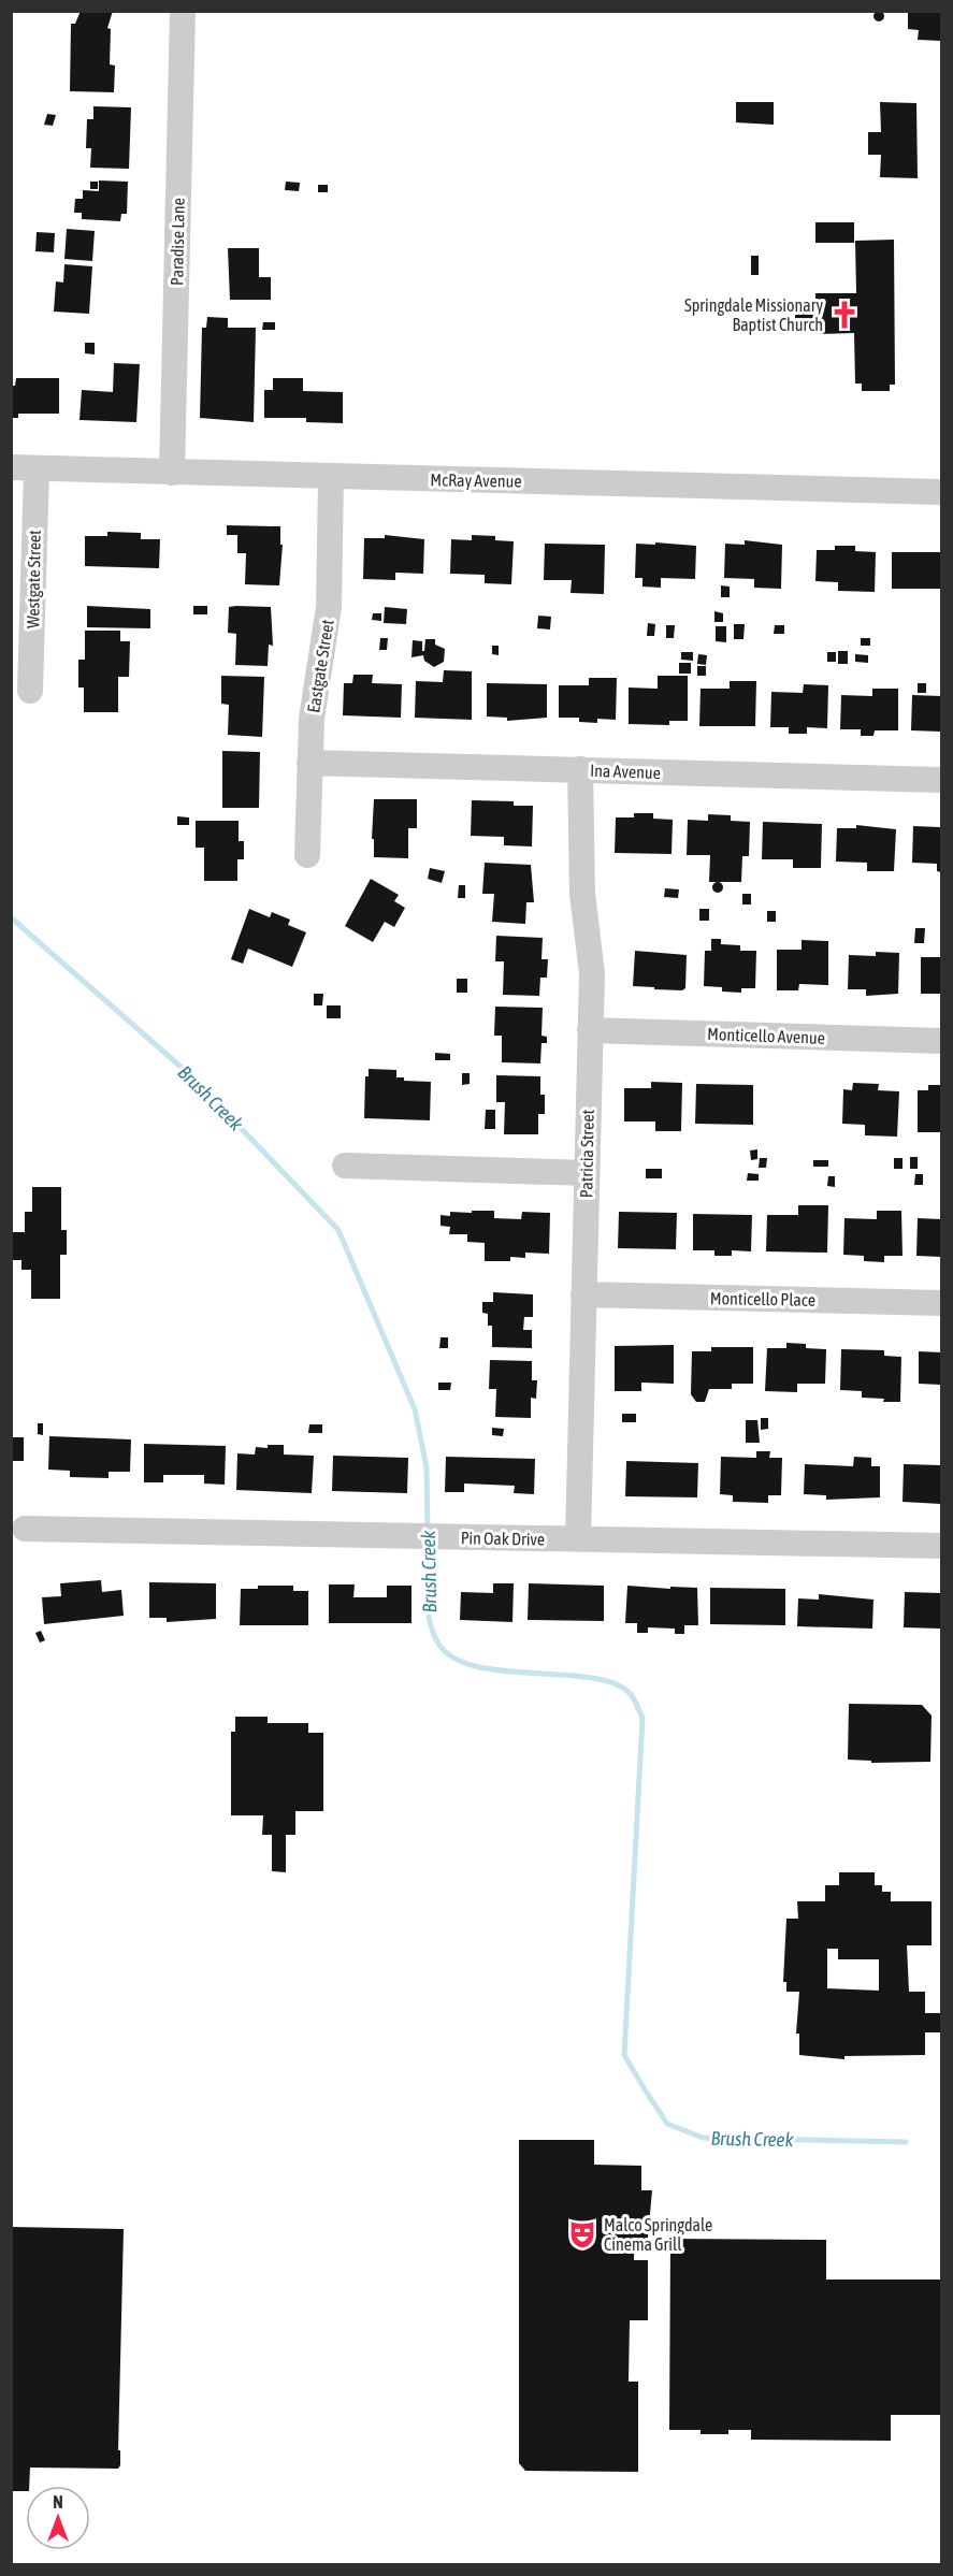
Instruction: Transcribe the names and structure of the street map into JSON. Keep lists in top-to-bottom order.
{
  "streets": {
    "street": [
      "Paradise Lane",
      "McRay Avenue",
      "Westgate Street",
      "Eastgate Street",
      "Ina Avenue",
      "Monticello Avenue",
      "Patricia Street",
      "Monticello Place",
      "Pin Oak Drive"
    ]
  },
  "crossings": [
    ["Paradise Lane", "McRay Avenue"],
    ["McRay Avenue", "Westgate Street"],
    ["McRay Avenue", "Eastgate Street"],
    ["Eastgate Street", "Ina Avenue"],
    ["Ina Avenue", "Patricia Street"],
    ["Monticello Avenue", "Patricia Street"],
    ["Patricia Street", "Monticello Place"],
    ["Patricia Street", "Pin Oak Drive"]
  ],
  "water": ["Brush Creek"],
  "places": {
    "church": ["Springdale Missionary Baptist Church"],
    "theatre": ["Malco Springdale Cinema Grill"]
  },
  "north": "top"
}
